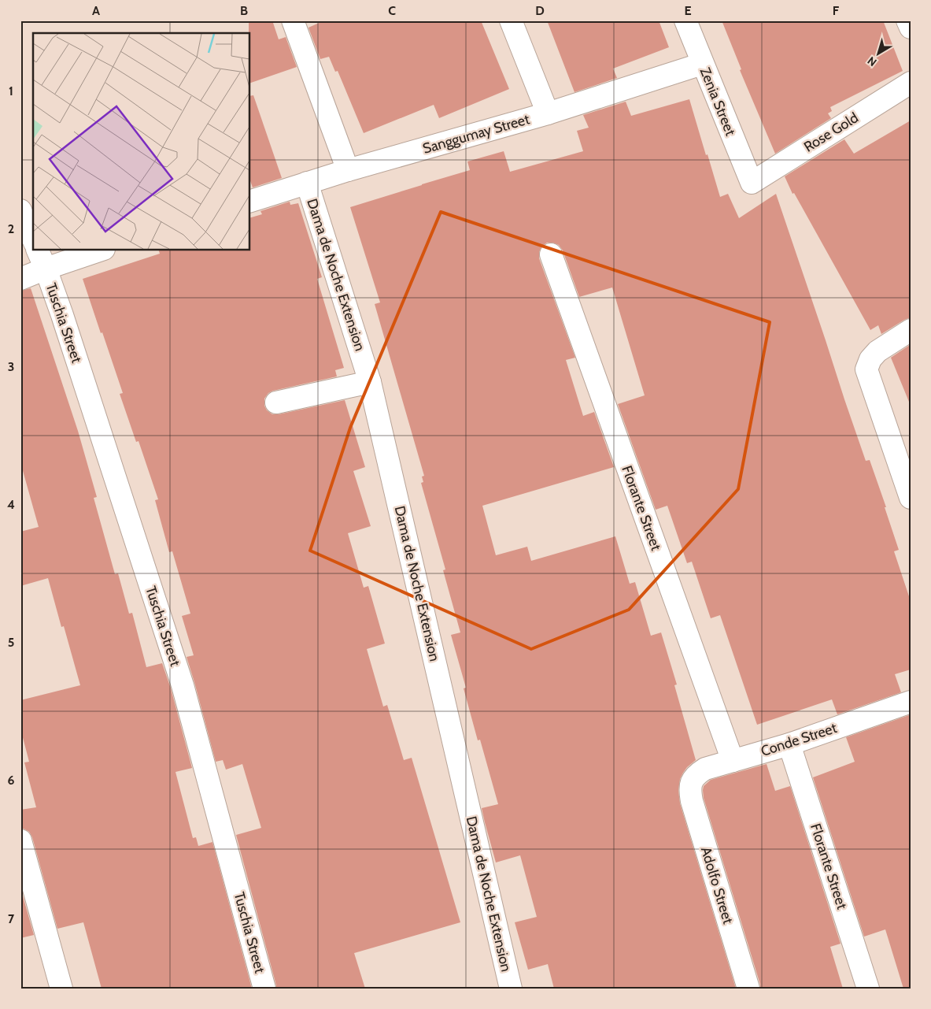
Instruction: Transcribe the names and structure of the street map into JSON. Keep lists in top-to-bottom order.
{
  "streets": {
    "street": [
      "Zenia Street",
      "Rose Gold",
      "Sanggumay Street",
      "Dama de Noche Extension",
      "Tuschia Street",
      "Florante Street",
      "Conde Street",
      "Adolfo Street"
    ]
  },
  "crossings": [
    ["Zenia Street", "Rose Gold"],
    ["Zenia Street", "Sanggumay Street"],
    ["Sanggumay Street", "Dama de Noche Extension"],
    ["Florante Street", "Conde Street"],
    ["Conde Street", "Adolfo Street"]
  ],
  "north": "bottom left",
  "grid": {
    "columns": [
      "A",
      "B",
      "C",
      "D",
      "E",
      "F"
    ],
    "rows": [
      "1",
      "2",
      "3",
      "4",
      "5",
      "6",
      "7"
    ]
  }
}
